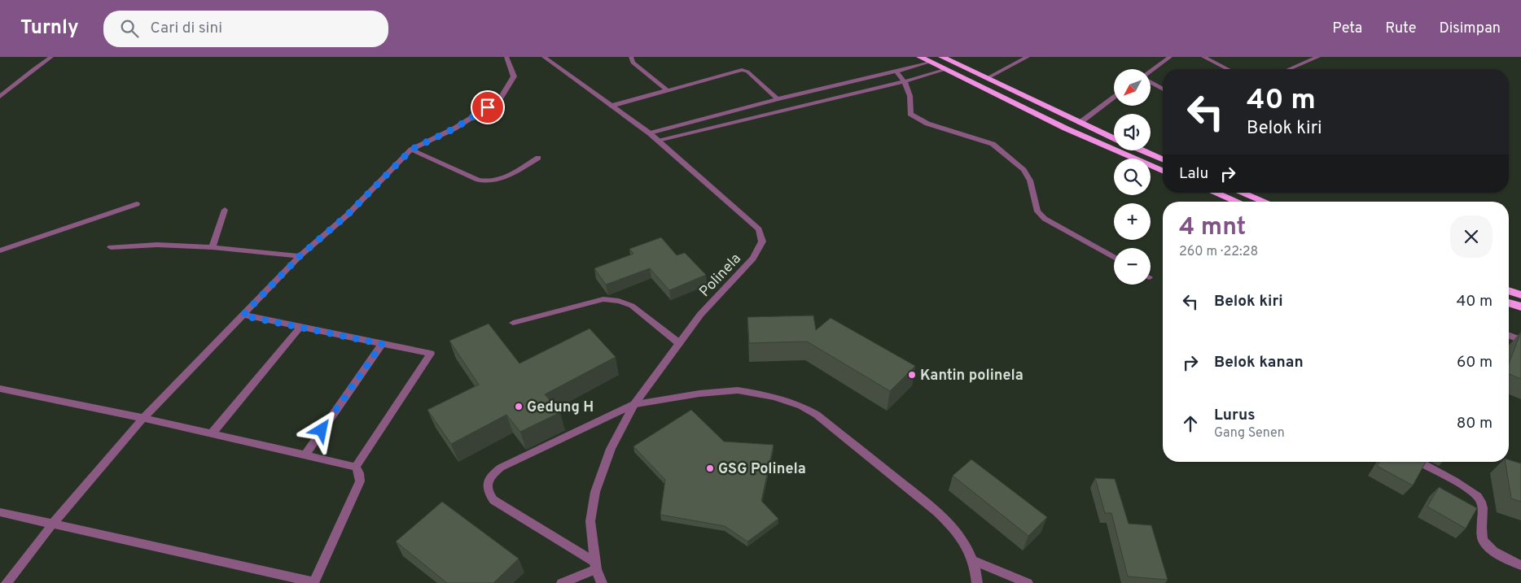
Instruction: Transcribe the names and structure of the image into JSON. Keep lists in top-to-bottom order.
{
  "streets": {
    "street": ["Polinela"]
  },
  "places": ["Kantin polinela", "Gedung H", "GSG Polinela"],
  "north": "bottom left",
  "page": {
    "header": "Turnly",
    "search": "Cari di sini",
    "nav": ["Peta", "Rute", "Disimpan"],
    "map_buttons": ["+", "−"],
    "turn": ["40 m", "Belok kiri"],
    "then": "Lalu",
    "heading": ["4 mnt", "260 m · 22:28"],
    "list": [
      {
        "name": "Belok kiri",
        "value": "40 m"
      },
      {
        "name": "Belok kanan",
        "value": "60 m"
      },
      {
        "name": "Lurus",
        "note": "Gang Senen",
        "value": "80 m"
      }
    ]
  }
}
